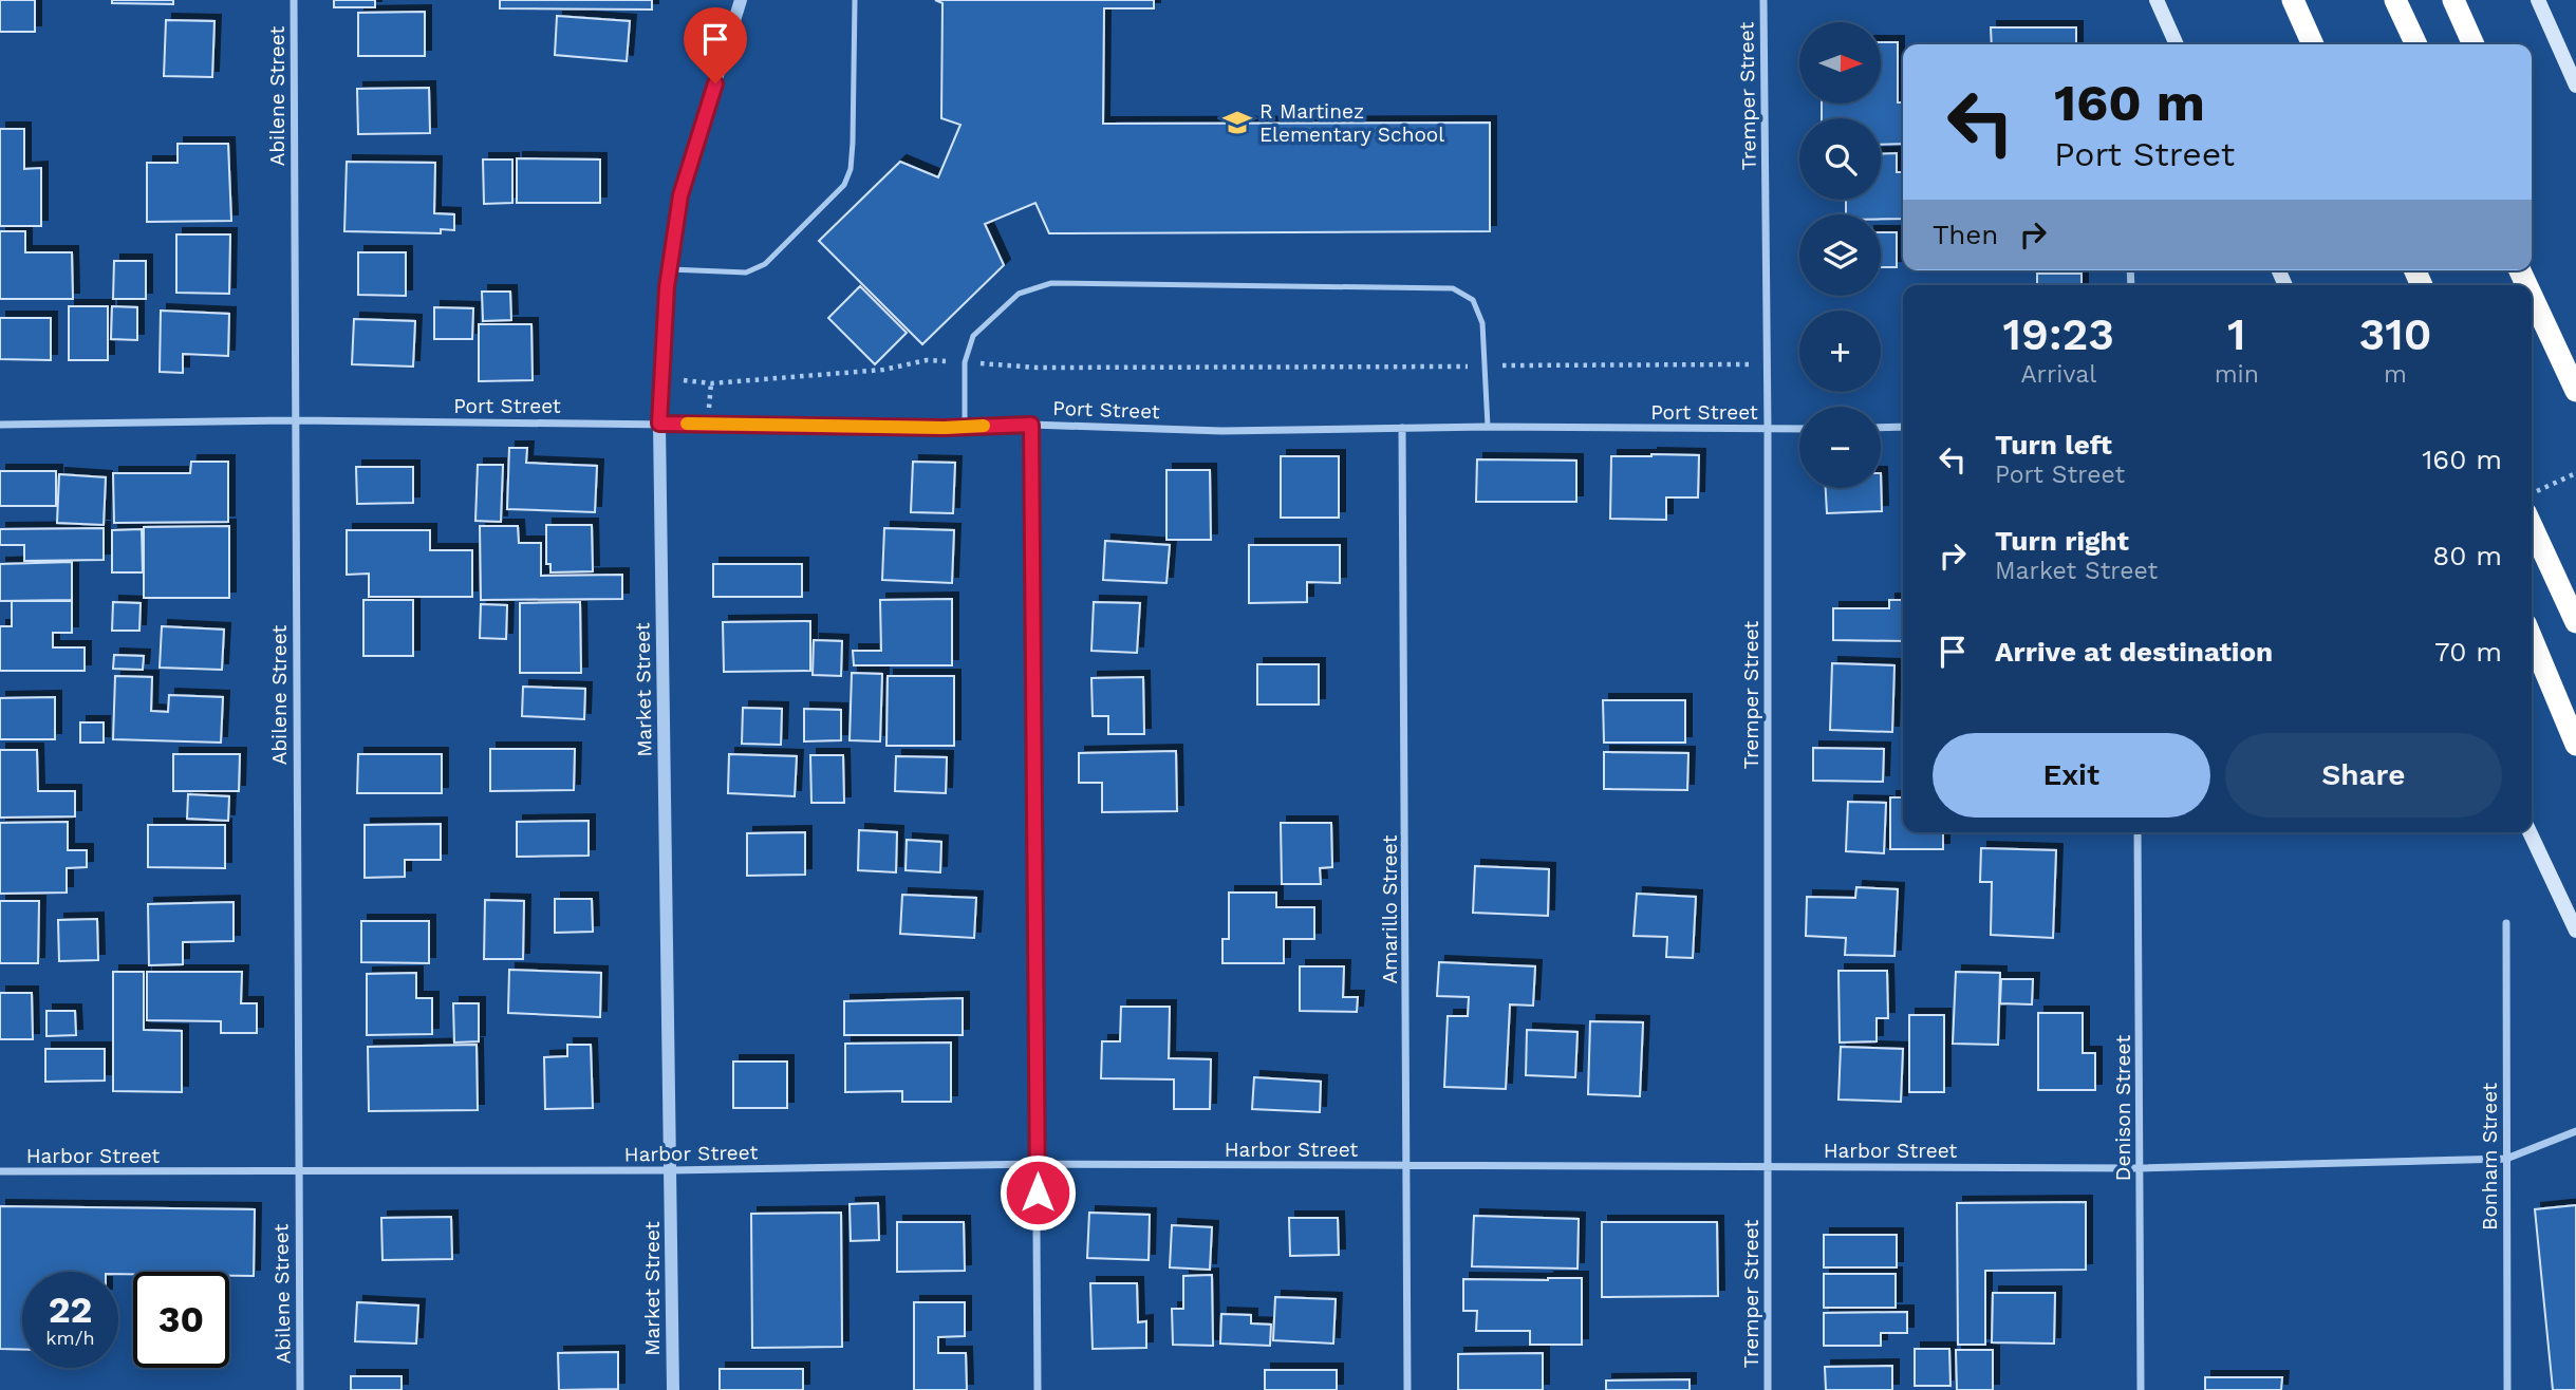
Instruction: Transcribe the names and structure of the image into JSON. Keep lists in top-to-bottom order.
{
  "streets": {
    "street": [
      "Abilene Street",
      "Tremper Street",
      "Port Street",
      "Market Street",
      "Amarillo Street",
      "Denison Street",
      "Harbor Street",
      "Bonham Street"
    ]
  },
  "crossings": [
    ["Abilene Street", "Port Street"],
    ["Abilene Street", "Harbor Street"],
    ["Tremper Street", "Port Street"],
    ["Tremper Street", "Harbor Street"],
    ["Port Street", "Market Street"],
    ["Port Street", "Amarillo Street"],
    ["Market Street", "Harbor Street"],
    ["Amarillo Street", "Harbor Street"],
    ["Denison Street", "Harbor Street"],
    ["Harbor Street", "Bonham Street"]
  ],
  "places": {
    "school or university": ["R Martinez Elementary School"]
  },
  "north": "right",
  "page": {
    "map_buttons": ["+", "−"],
    "turn": ["160 m", "Port Street"],
    "then": "Then",
    "eta": [
      "19:23",
      "Arrival",
      "1",
      "min",
      "310",
      "m"
    ],
    "list": [
      {
        "name": "Turn left",
        "note": "Port Street",
        "value": "160 m"
      },
      {
        "name": "Turn right",
        "note": "Market Street",
        "value": "80 m"
      },
      {
        "name": "Arrive at destination",
        "value": "70 m"
      }
    ],
    "buttons": ["Exit", "Share"],
    "speed": "22 km/h",
    "limit": "30"
  }
}
